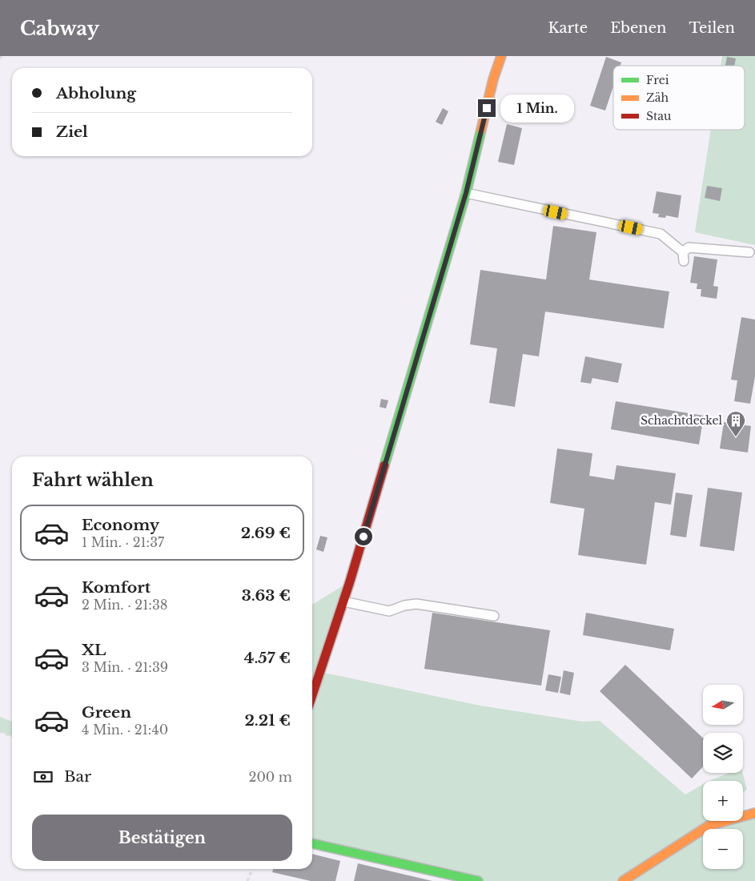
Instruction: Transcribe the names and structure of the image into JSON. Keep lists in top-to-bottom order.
{
  "places": {
    "building": ["Schachtdeckel"]
  },
  "legend": ["Frei", "Zäh", "Stau"],
  "north": "left",
  "page": {
    "header": "Cabway",
    "nav": ["Karte", "Ebenen", "Teilen"],
    "banner": ["Abholung", "Ziel"],
    "bubble": "1 Min.",
    "heading": "Fahrt wählen",
    "list": [
      {
        "name": "Economy",
        "note": "1 Min. · 21:37",
        "value": "2.69 €"
      },
      {
        "name": "Komfort",
        "note": "2 Min. · 21:38",
        "value": "3.63 €"
      },
      {
        "name": "XL",
        "note": "3 Min. · 21:39",
        "value": "4.57 €"
      },
      {
        "name": "Green",
        "note": "4 Min. · 21:40",
        "value": "2.21 €"
      }
    ],
    "map_buttons": ["+", "−"],
    "pay": ["Bar", "200 m"],
    "buttons": "Bestätigen"
  }
}
